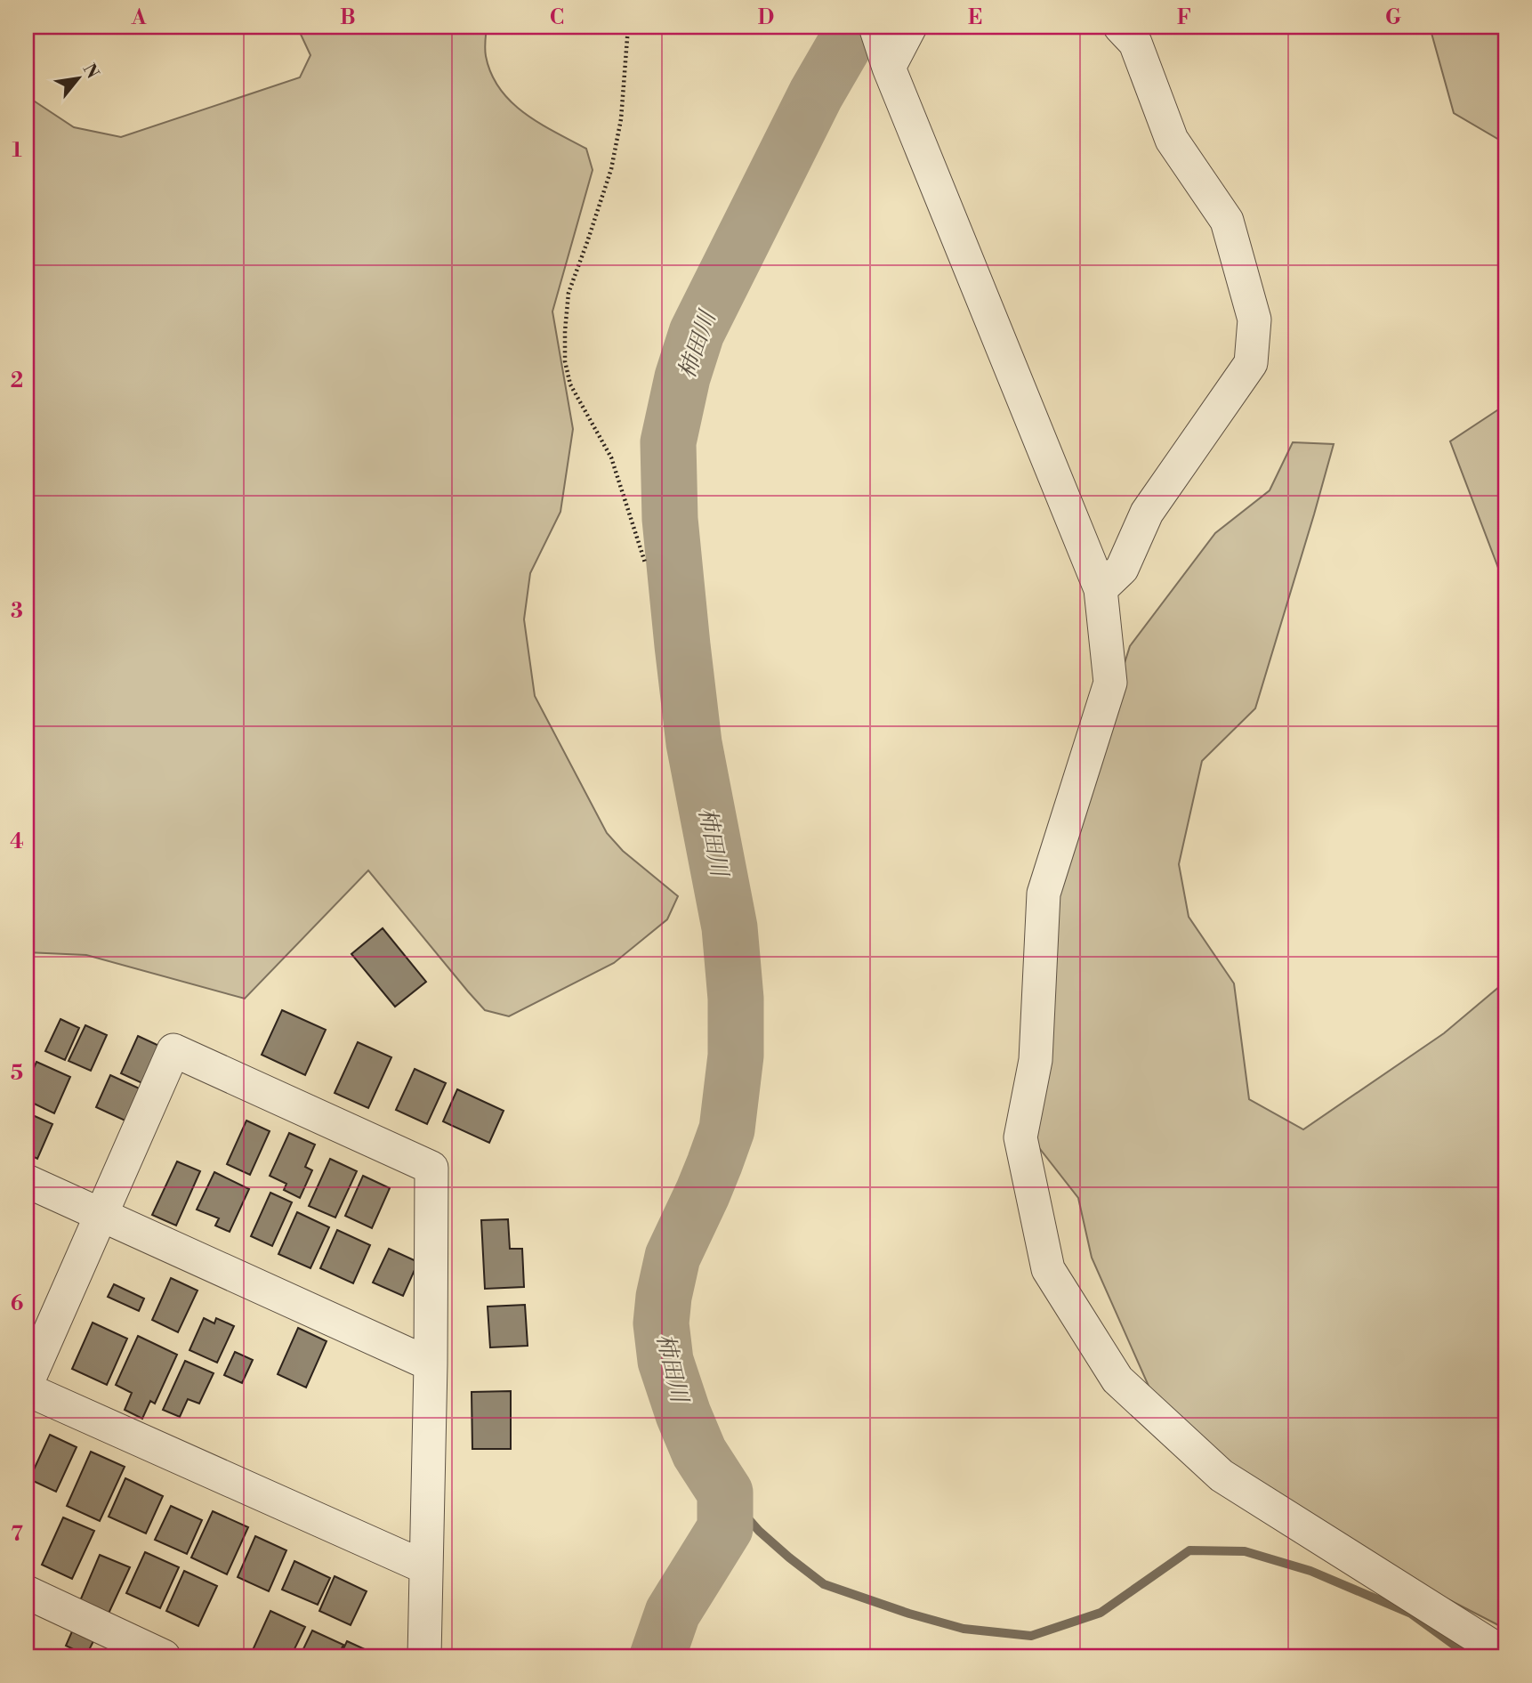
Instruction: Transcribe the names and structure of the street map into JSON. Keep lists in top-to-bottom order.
{
  "water": ["柿田川"],
  "north": "top right",
  "grid": {
    "columns": [
      "A",
      "B",
      "C",
      "D",
      "E",
      "F",
      "G"
    ],
    "rows": [
      "1",
      "2",
      "3",
      "4",
      "5",
      "6",
      "7"
    ]
  }
}
